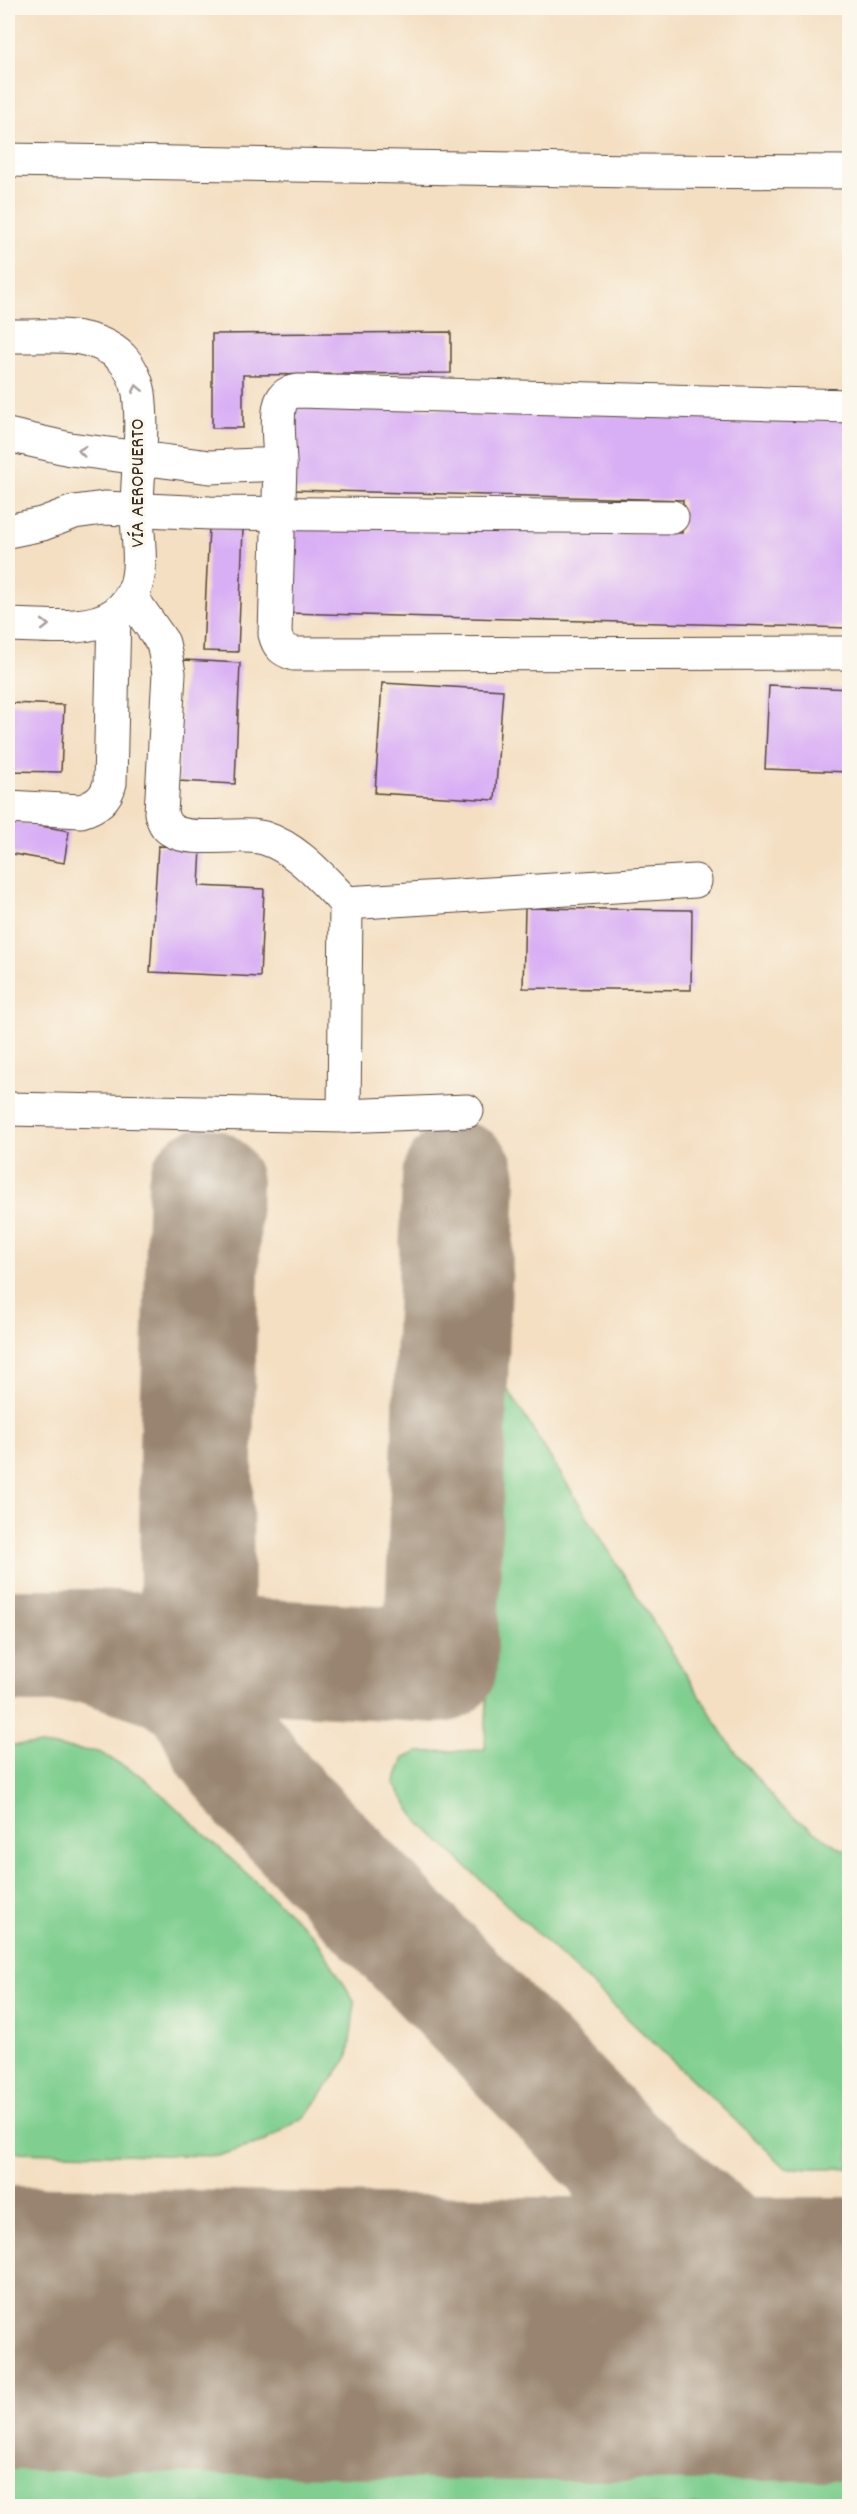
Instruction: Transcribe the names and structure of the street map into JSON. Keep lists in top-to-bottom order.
{
  "streets": {
    "street": ["VÍA AEROPUERTO"]
  }
}
